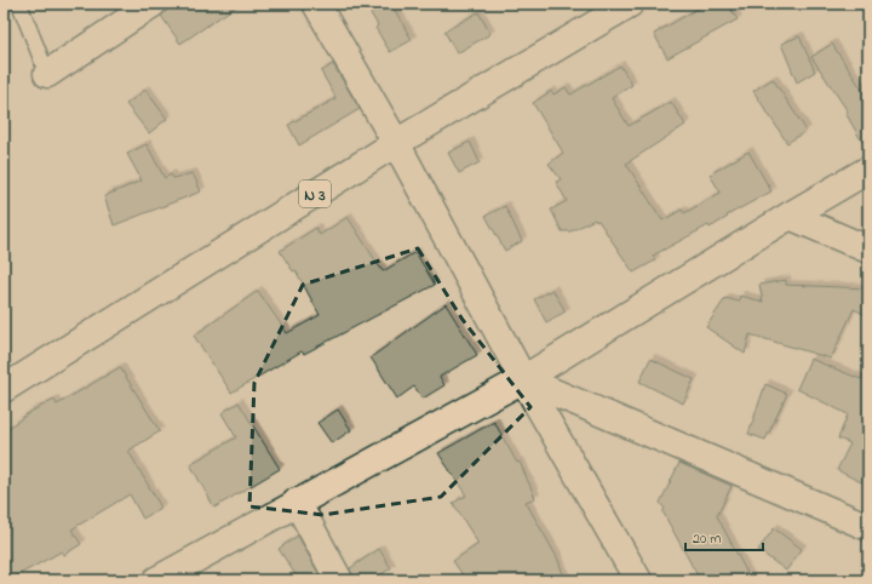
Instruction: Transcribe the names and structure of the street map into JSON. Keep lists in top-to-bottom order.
{
  "streets": {
    "street": ["N 3"]
  },
  "scale_bar": "20 m"
}
